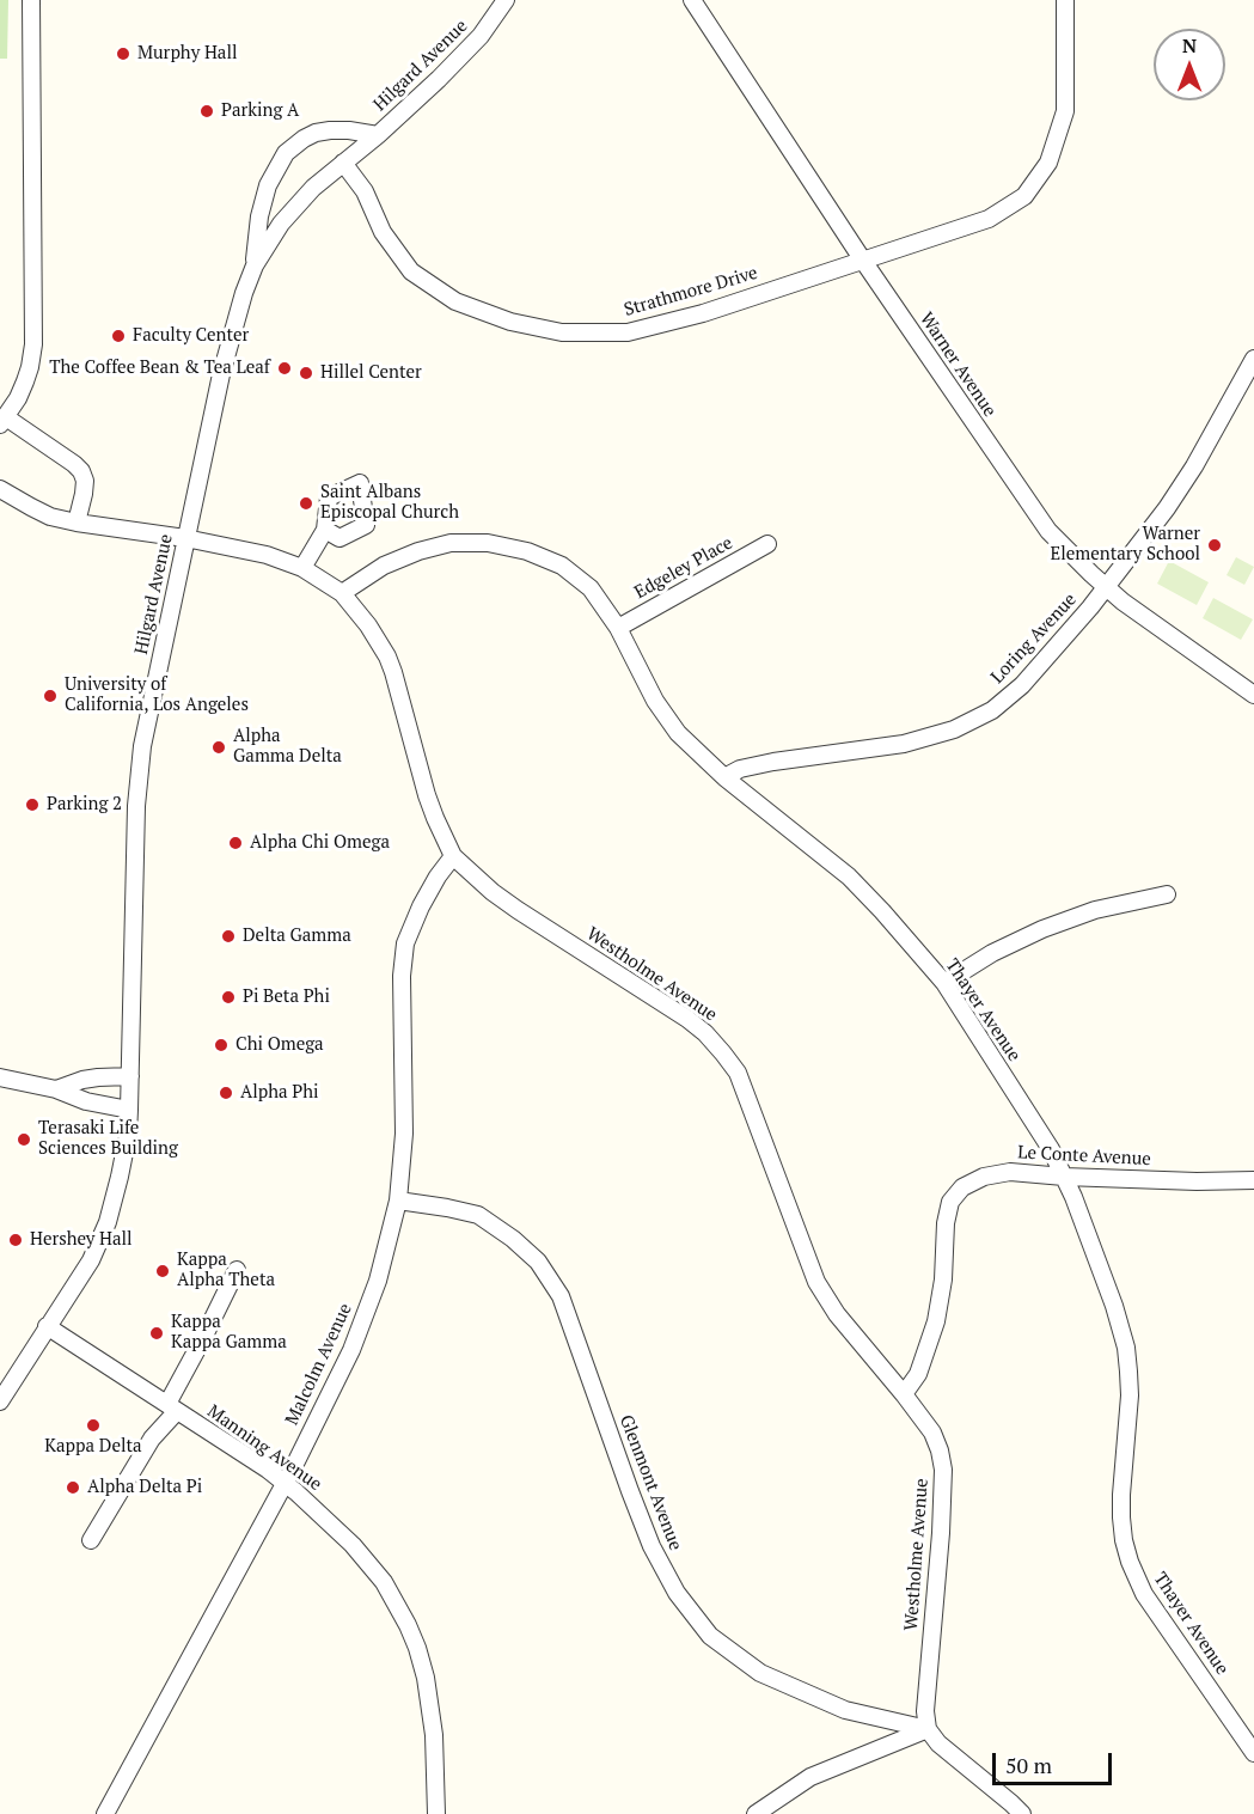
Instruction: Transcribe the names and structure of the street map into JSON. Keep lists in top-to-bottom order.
{
  "streets": {
    "street": [
      "Hilgard Avenue",
      "Strathmore Drive",
      "Warner Avenue",
      "Edgeley Place",
      "Loring Avenue",
      "Westholme Avenue",
      "Thayer Avenue",
      "Le Conte Avenue",
      "Malcolm Avenue",
      "Manning Avenue",
      "Glenmont Avenue"
    ]
  },
  "crossings": [
    ["Hilgard Avenue", "Strathmore Drive"],
    ["Hilgard Avenue", "Westholme Avenue"],
    ["Hilgard Avenue", "Manning Avenue"],
    ["Strathmore Drive", "Warner Avenue"],
    ["Warner Avenue", "Loring Avenue"],
    ["Edgeley Place", "Thayer Avenue"],
    ["Loring Avenue", "Thayer Avenue"],
    ["Westholme Avenue", "Thayer Avenue"],
    ["Westholme Avenue", "Le Conte Avenue"],
    ["Westholme Avenue", "Malcolm Avenue"],
    ["Westholme Avenue", "Glenmont Avenue"],
    ["Thayer Avenue", "Le Conte Avenue"],
    ["Malcolm Avenue", "Manning Avenue"],
    ["Malcolm Avenue", "Glenmont Avenue"]
  ],
  "places": [
    "Murphy Hall",
    "Parking A",
    "Faculty Center",
    "The Coffee Bean & Tea Leaf",
    "Hillel Center",
    "Saint Albans Episcopal Church",
    "Warner Elementary School",
    "University of California, Los Angeles",
    "Alpha Gamma Delta",
    "Parking 2",
    "Alpha Chi Omega",
    "Delta Gamma",
    "Pi Beta Phi",
    "Chi Omega",
    "Alpha Phi",
    "Terasaki Life Sciences Building",
    "Hershey Hall",
    "Kappa Alpha Theta",
    "Kappa Kappa Gamma",
    "Kappa Delta",
    "Alpha Delta Pi"
  ],
  "scale_bar": "50 m",
  "north": "top"
}
